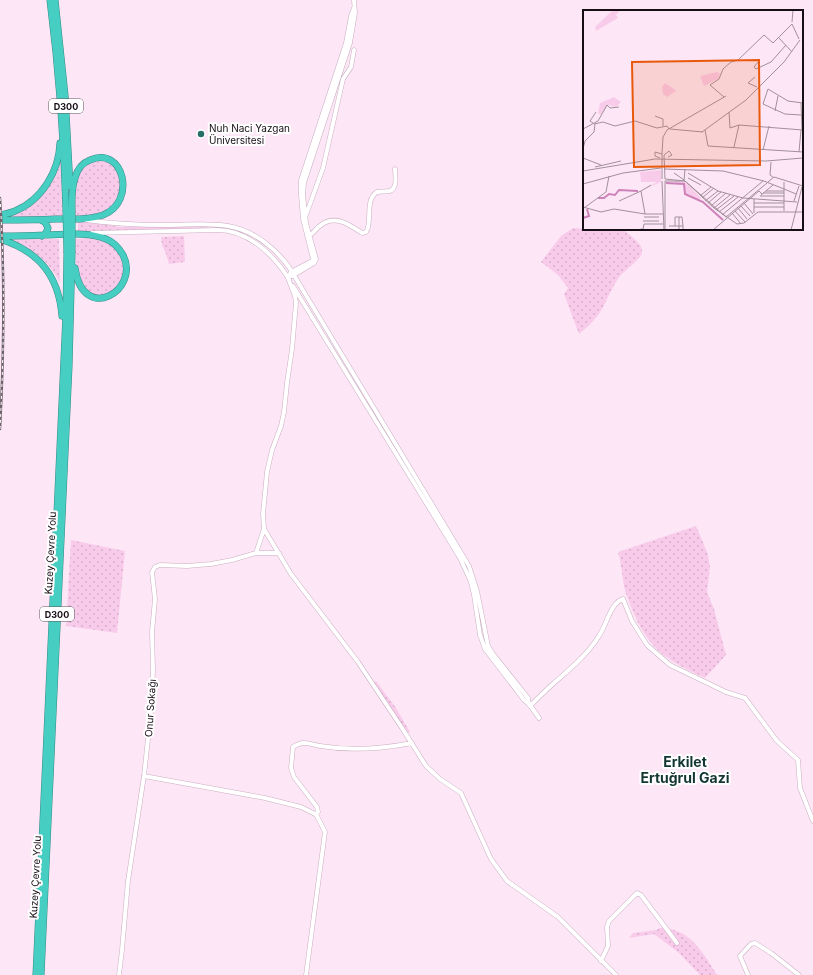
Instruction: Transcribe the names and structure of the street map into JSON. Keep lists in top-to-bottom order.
{
  "streets": {
    "highway": ["D300", "Kuzey Çevre Yolu"],
    "street": ["Onur Sokağı"]
  },
  "crossings": [
    ["D300", "Kuzey Çevre Yolu"]
  ],
  "districts": ["Erkilet Ertuğrul Gazi"],
  "places": ["Nuh Naci Yazgan Üniversitesi"]
}
